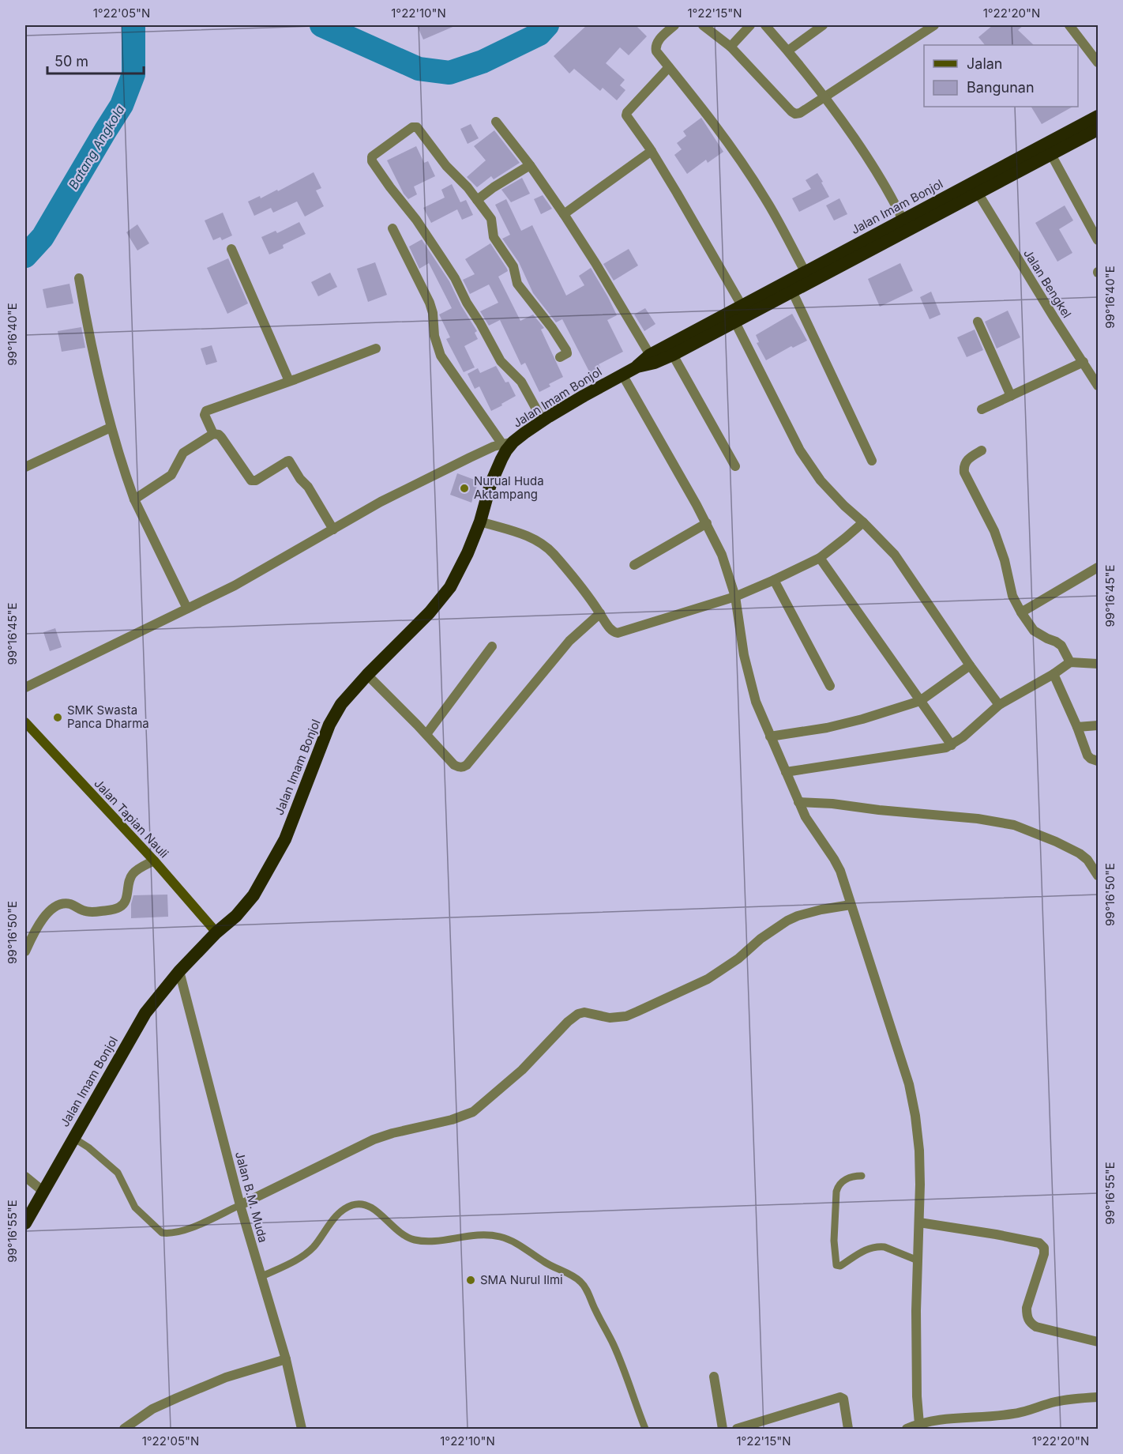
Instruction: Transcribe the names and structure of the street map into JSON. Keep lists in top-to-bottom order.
{
  "streets": {
    "highway": ["Jalan Imam Bonjol"],
    "main road": ["Jalan Tapian Nauli"],
    "street": ["Jalan Bengkel", "Jalan B.M. Muda"]
  },
  "crossings": [
    ["Jalan Imam Bonjol", "Jalan Bengkel"],
    ["Jalan Imam Bonjol", "Jalan Tapian Nauli"],
    ["Jalan Imam Bonjol", "Jalan B.M. Muda"]
  ],
  "water": ["Batang Angkola"],
  "places": ["Nurual Huda Aktampang", "SMK Swasta Panca Dharma", "SMA Nurul Ilmi"],
  "legend": ["Jalan", "Bangunan"],
  "scale_bar": "50 m",
  "coordinates": [
    "1°22'05\"N",
    "1°22'10\"N",
    "1°22'15\"N",
    "1°22'20\"N",
    "99°16'40\"E",
    "99°16'45\"E",
    "99°16'50\"E",
    "99°16'55\"E"
  ]
}
